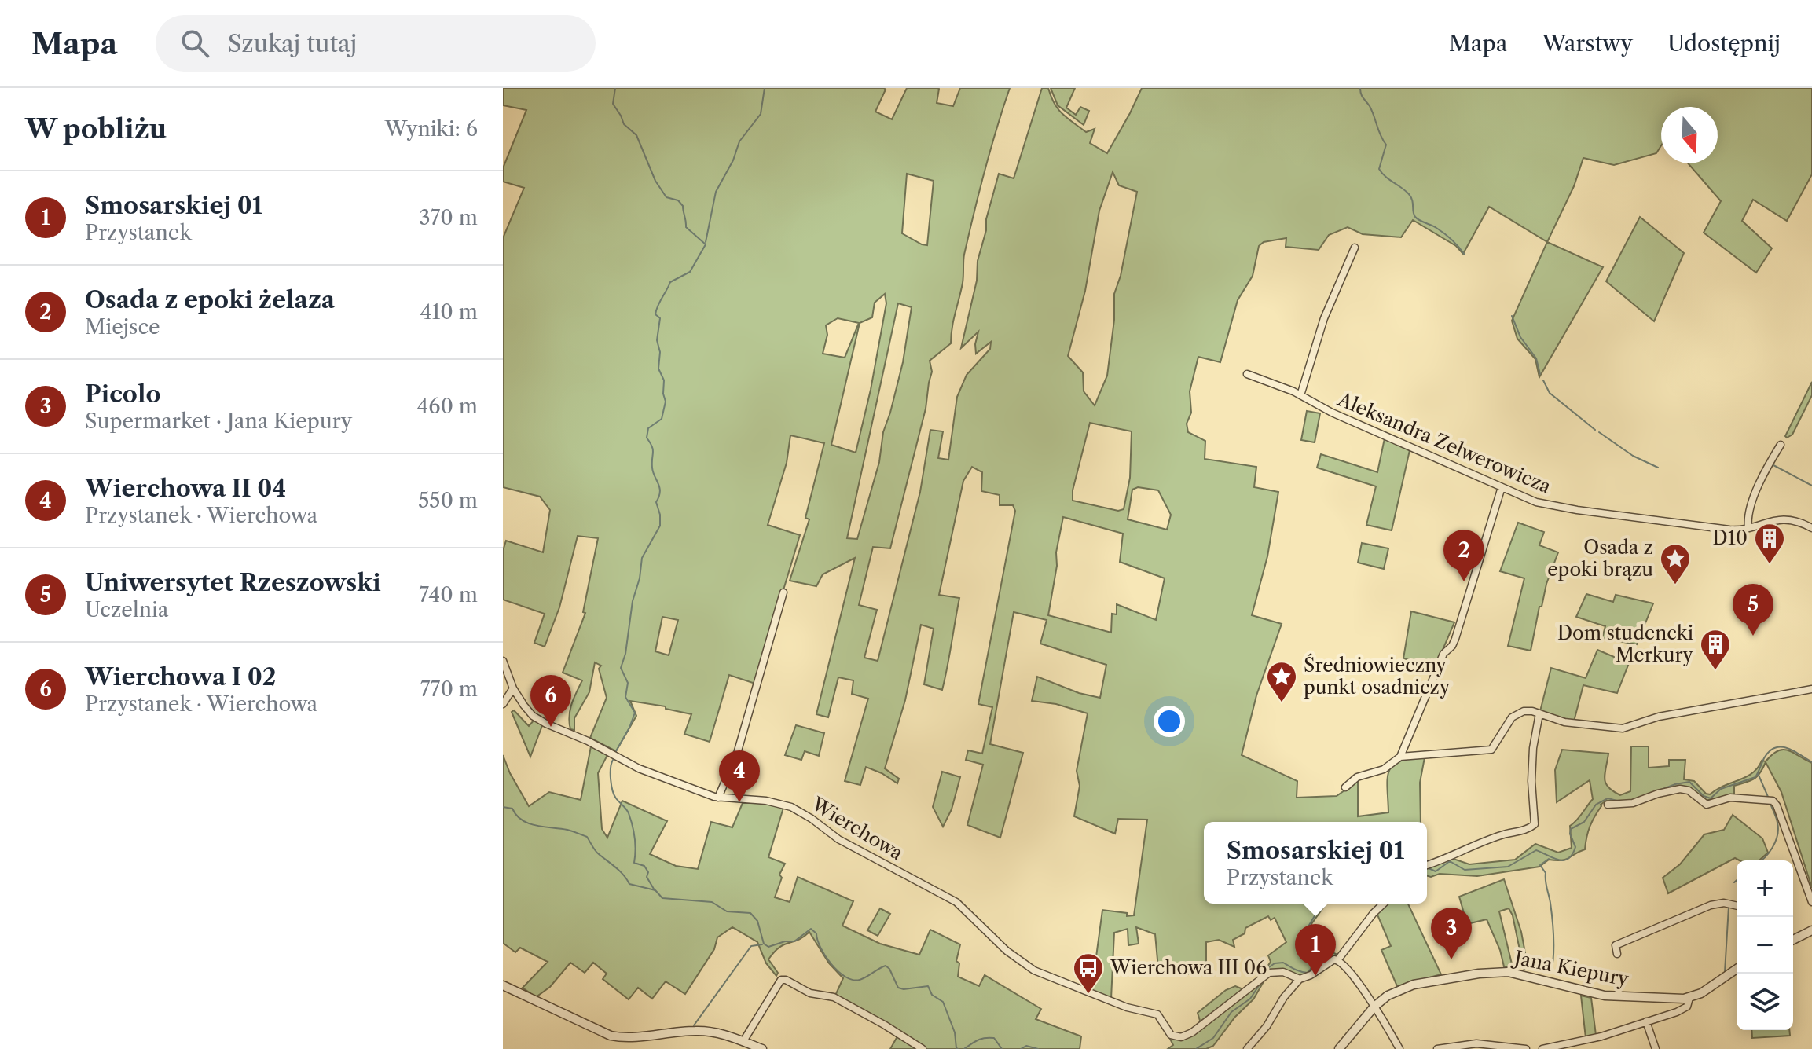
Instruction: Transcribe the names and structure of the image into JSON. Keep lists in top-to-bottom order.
{
  "streets": {
    "street": ["Aleksandra Zelwerowicza", "Wierchowa", "Jana Kiepury"]
  },
  "places": {
    "building": ["D10", "Dom studencki Merkury"],
    "place": ["Osada z epoki brązu", "Średniowieczny punkt osadniczy"],
    "bus stop": ["Wierchowa III 06"]
  },
  "north": "bottom",
  "page": {
    "header": "Mapa",
    "search": "Szukaj tutaj",
    "nav": ["Mapa", "Warstwy", "Udostępnij"],
    "heading": ["W pobliżu", "Wyniki: 6"],
    "list": [
      {
        "mark": "1",
        "name": "Smosarskiej 01",
        "note": "Przystanek",
        "value": "370 m"
      },
      {
        "mark": "2",
        "name": "Osada z epoki żelaza",
        "note": "Miejsce",
        "value": "410 m"
      },
      {
        "mark": "3",
        "name": "Picolo",
        "note": "Supermarket · Jana Kiepury",
        "value": "460 m"
      },
      {
        "mark": "4",
        "name": "Wierchowa II 04",
        "note": "Przystanek · Wierchowa",
        "value": "550 m"
      },
      {
        "mark": "5",
        "name": "Uniwersytet Rzeszowski",
        "note": "Uczelnia",
        "value": "740 m"
      },
      {
        "mark": "6",
        "name": "Wierchowa I 02",
        "note": "Przystanek · Wierchowa",
        "value": "770 m"
      }
    ],
    "pins": [
      "2",
      "5",
      "6",
      "4",
      "3",
      "1"
    ],
    "popup": ["Smosarskiej 01", "Przystanek"],
    "map_buttons": ["+", "−"]
  }
}
